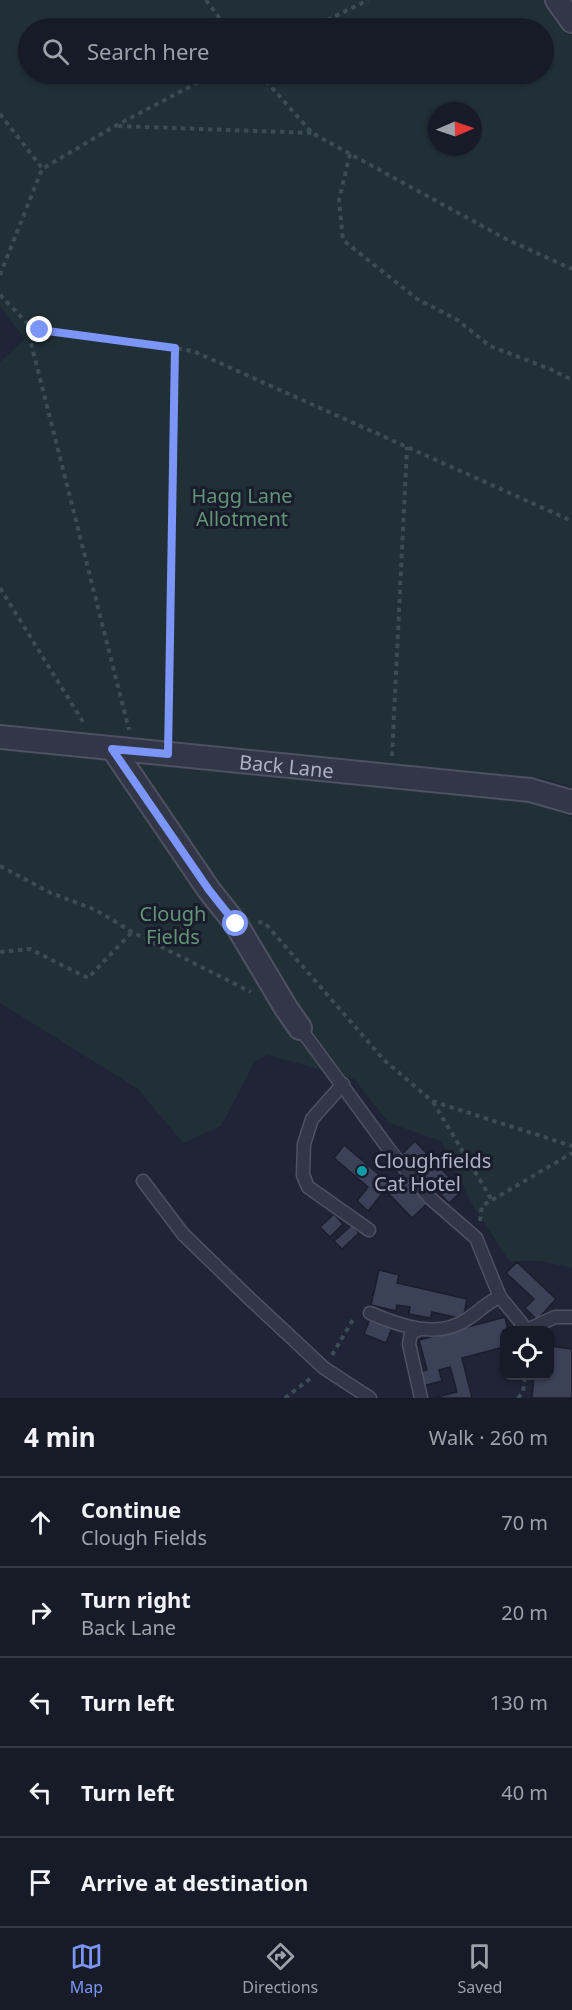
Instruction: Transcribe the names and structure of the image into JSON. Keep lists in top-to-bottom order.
{
  "streets": {
    "street": ["Back Lane"]
  },
  "parks": ["Hagg Lane Allotment", "Clough Fields"],
  "places": ["Cloughfields Cat Hotel"],
  "north": "right",
  "page": {
    "search": "Search here",
    "heading": ["4 min", "Walk · 260 m"],
    "list": [
      ["Continue", "Clough Fields", "70 m"],
      ["Turn right", "Back Lane", "20 m"],
      ["Turn left", "130 m"],
      ["Turn left", "40 m"],
      "Arrive at destination"
    ],
    "nav": ["Map", "Directions", "Saved"]
  }
}
